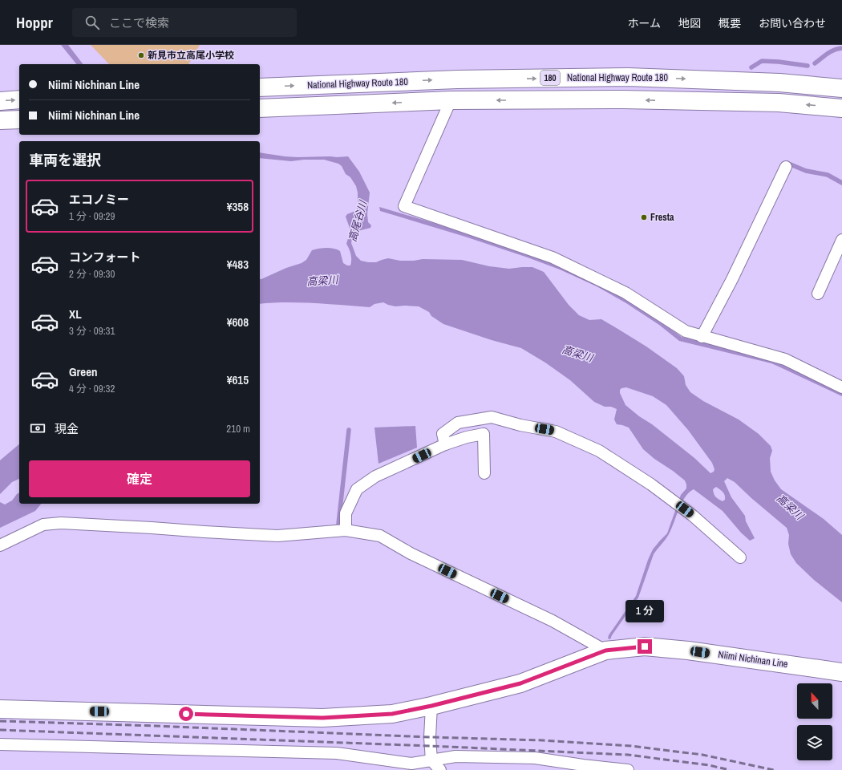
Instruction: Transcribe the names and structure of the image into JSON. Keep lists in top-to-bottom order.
{
  "streets": {
    "main road": ["180", "National Highway Route 180", "Niimi Nichinan Line"]
  },
  "water": ["高尾谷川", "高梁川"],
  "places": ["新見市立高尾小学校", "Fresta"],
  "north": "top",
  "page": {
    "header": "Hoppr",
    "search": "ここで検索",
    "nav": [
      "ホーム",
      "地図",
      "概要",
      "お問い合わせ"
    ],
    "banner": ["Niimi Nichinan Line", "Niimi Nichinan Line"],
    "heading": "車両を選択",
    "list": [
      {
        "name": "エコノミー",
        "note": "1 分 · 09:29",
        "value": "¥358"
      },
      {
        "name": "コンフォート",
        "note": "2 分 · 09:30",
        "value": "¥483"
      },
      {
        "name": "XL",
        "note": "3 分 · 09:31",
        "value": "¥608"
      },
      {
        "name": "Green",
        "note": "4 分 · 09:32",
        "value": "¥615"
      }
    ],
    "pay": ["現金", "210 m"],
    "buttons": "確定",
    "bubble": "1 分"
  }
}
